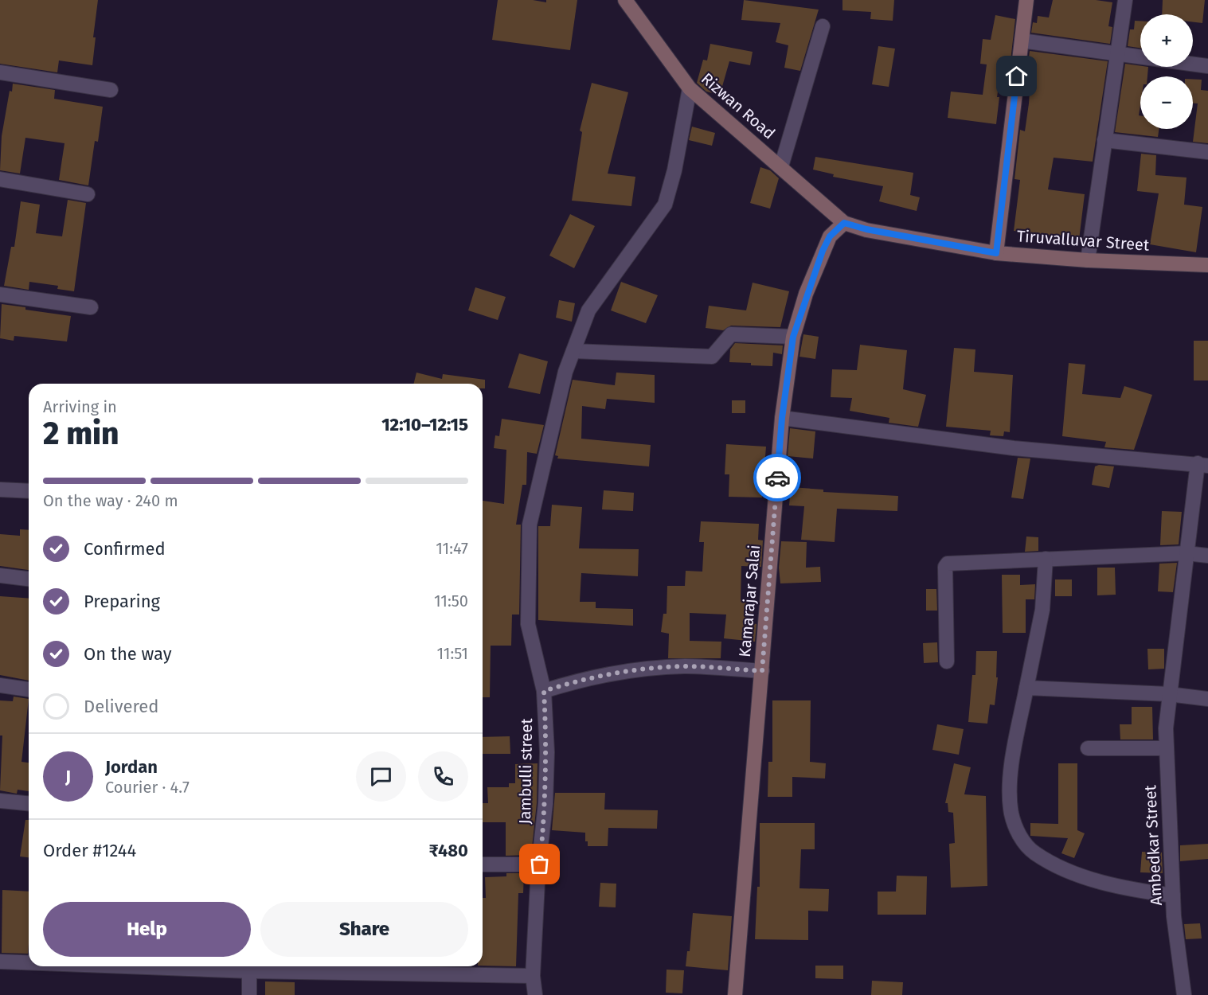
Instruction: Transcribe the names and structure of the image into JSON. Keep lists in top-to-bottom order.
{
  "streets": {
    "street": [
      "Rizwan Road",
      "Tiruvalluvar Street",
      "Kamarajar Salai",
      "Jambulli street",
      "Ambedkar Street"
    ]
  },
  "crossings": [
    ["Rizwan Road", "Tiruvalluvar Street"],
    ["Rizwan Road", "Kamarajar Salai"],
    ["Rizwan Road", "Jambulli street"],
    ["Tiruvalluvar Street", "Kamarajar Salai"]
  ],
  "page": {
    "map_buttons": ["+", "−"],
    "heading": ["2 min", "Arriving in", "12:10–12:15"],
    "panel": [
      "Jordan",
      "Courier · 4.7",
      "Order #1244",
      "₹480"
    ],
    "bar": "On the way · 240 m",
    "list": [
      ["Confirmed", "11:47"],
      ["Preparing", "11:50"],
      ["On the way", "11:51"],
      "Delivered"
    ],
    "round": "J",
    "buttons": ["Help", "Share"]
  }
}
